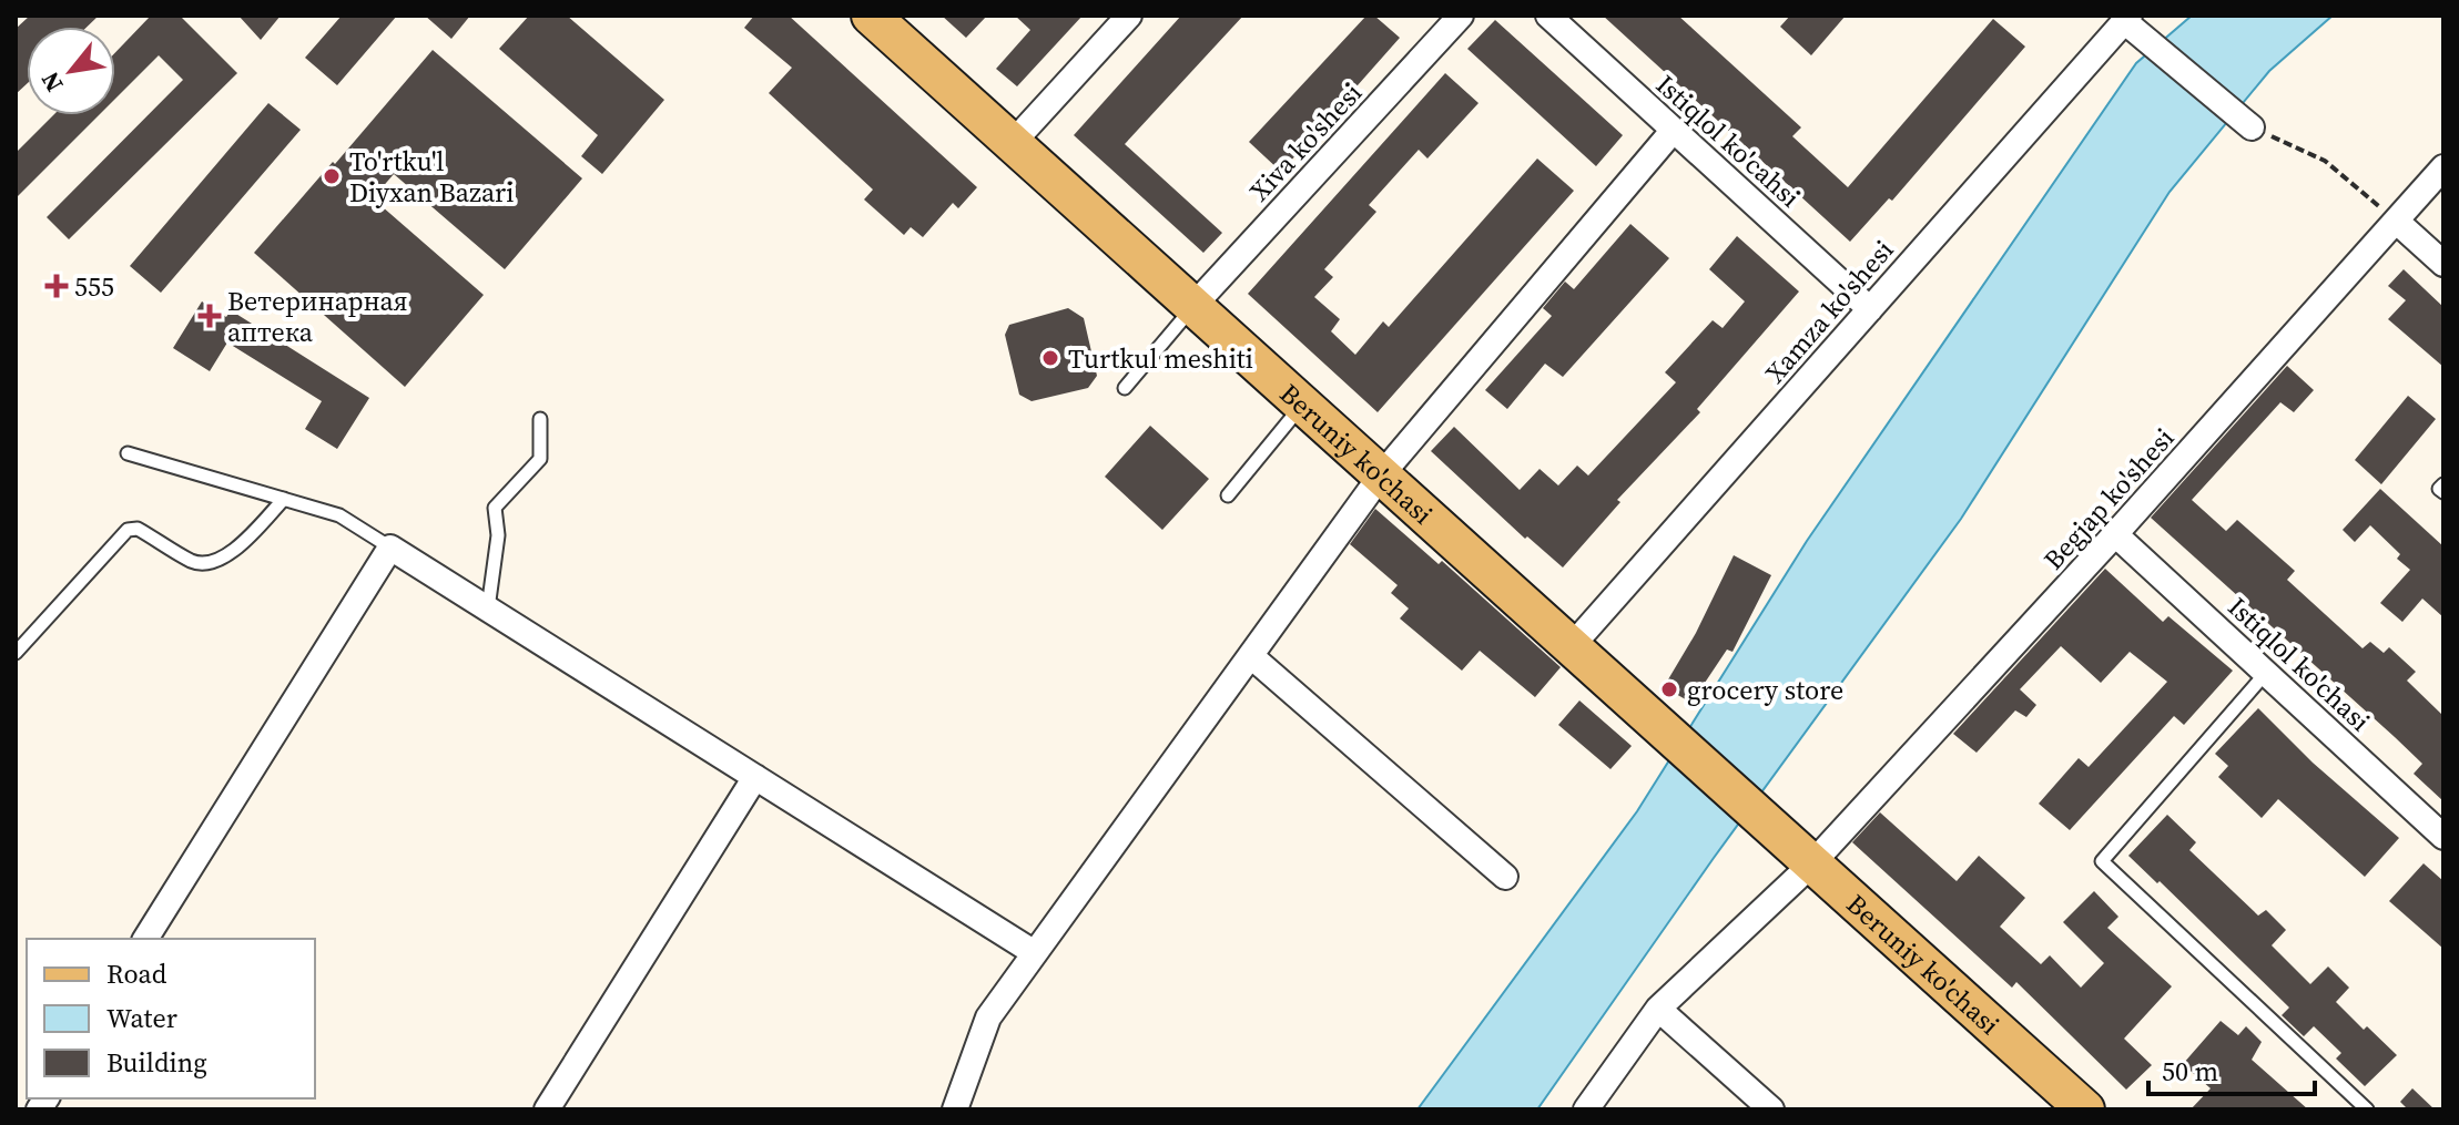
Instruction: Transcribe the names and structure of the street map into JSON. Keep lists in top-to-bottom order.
{
  "streets": {
    "main road": ["Beruniy ko'chasi"],
    "street": [
      "Istiqlol ko'cahsi",
      "Xiva ko'shesi",
      "Xamza ko'shesi",
      "Begjap ko'shesi",
      "Istiqlol ko'chasi"
    ]
  },
  "crossings": [
    ["Istiqlol ko'cahsi", "Xamza ko'shesi"],
    ["Xiva ko'shesi", "Beruniy ko'chasi"],
    ["Xamza ko'shesi", "Beruniy ko'chasi"],
    ["Beruniy ko'chasi", "Begjap ko'shesi"],
    ["Begjap ko'shesi", "Istiqlol ko'chasi"]
  ],
  "places": {
    "other": ["To'rtku'l Diyxan Bazari", "Turtkul meshiti", "grocery store"],
    "health": ["555", "Ветеринарная аптека"]
  },
  "legend": ["Road", "Water", "Building"],
  "scale_bar": "50 m",
  "north": "bottom left"
}
